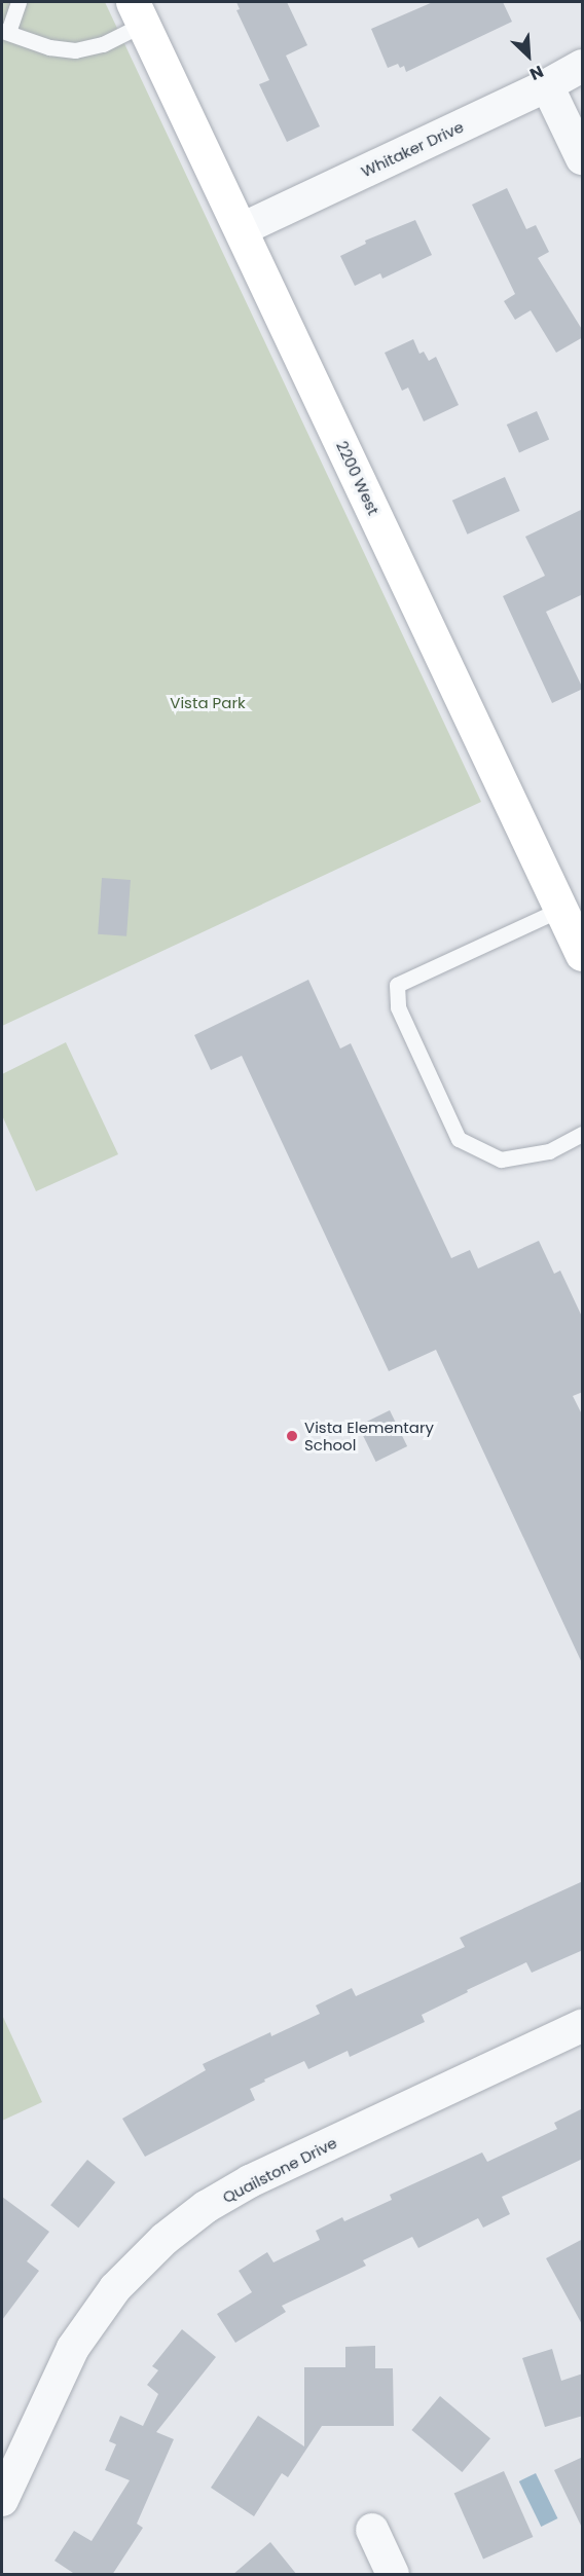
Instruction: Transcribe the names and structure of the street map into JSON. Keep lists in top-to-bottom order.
{
  "streets": {
    "street": ["Whitaker Drive", "2200 West", "Quailstone Drive"]
  },
  "crossings": [
    ["Whitaker Drive", "2200 West"]
  ],
  "parks": ["Vista Park"],
  "places": ["Vista Elementary School"],
  "north": "bottom right"
}
